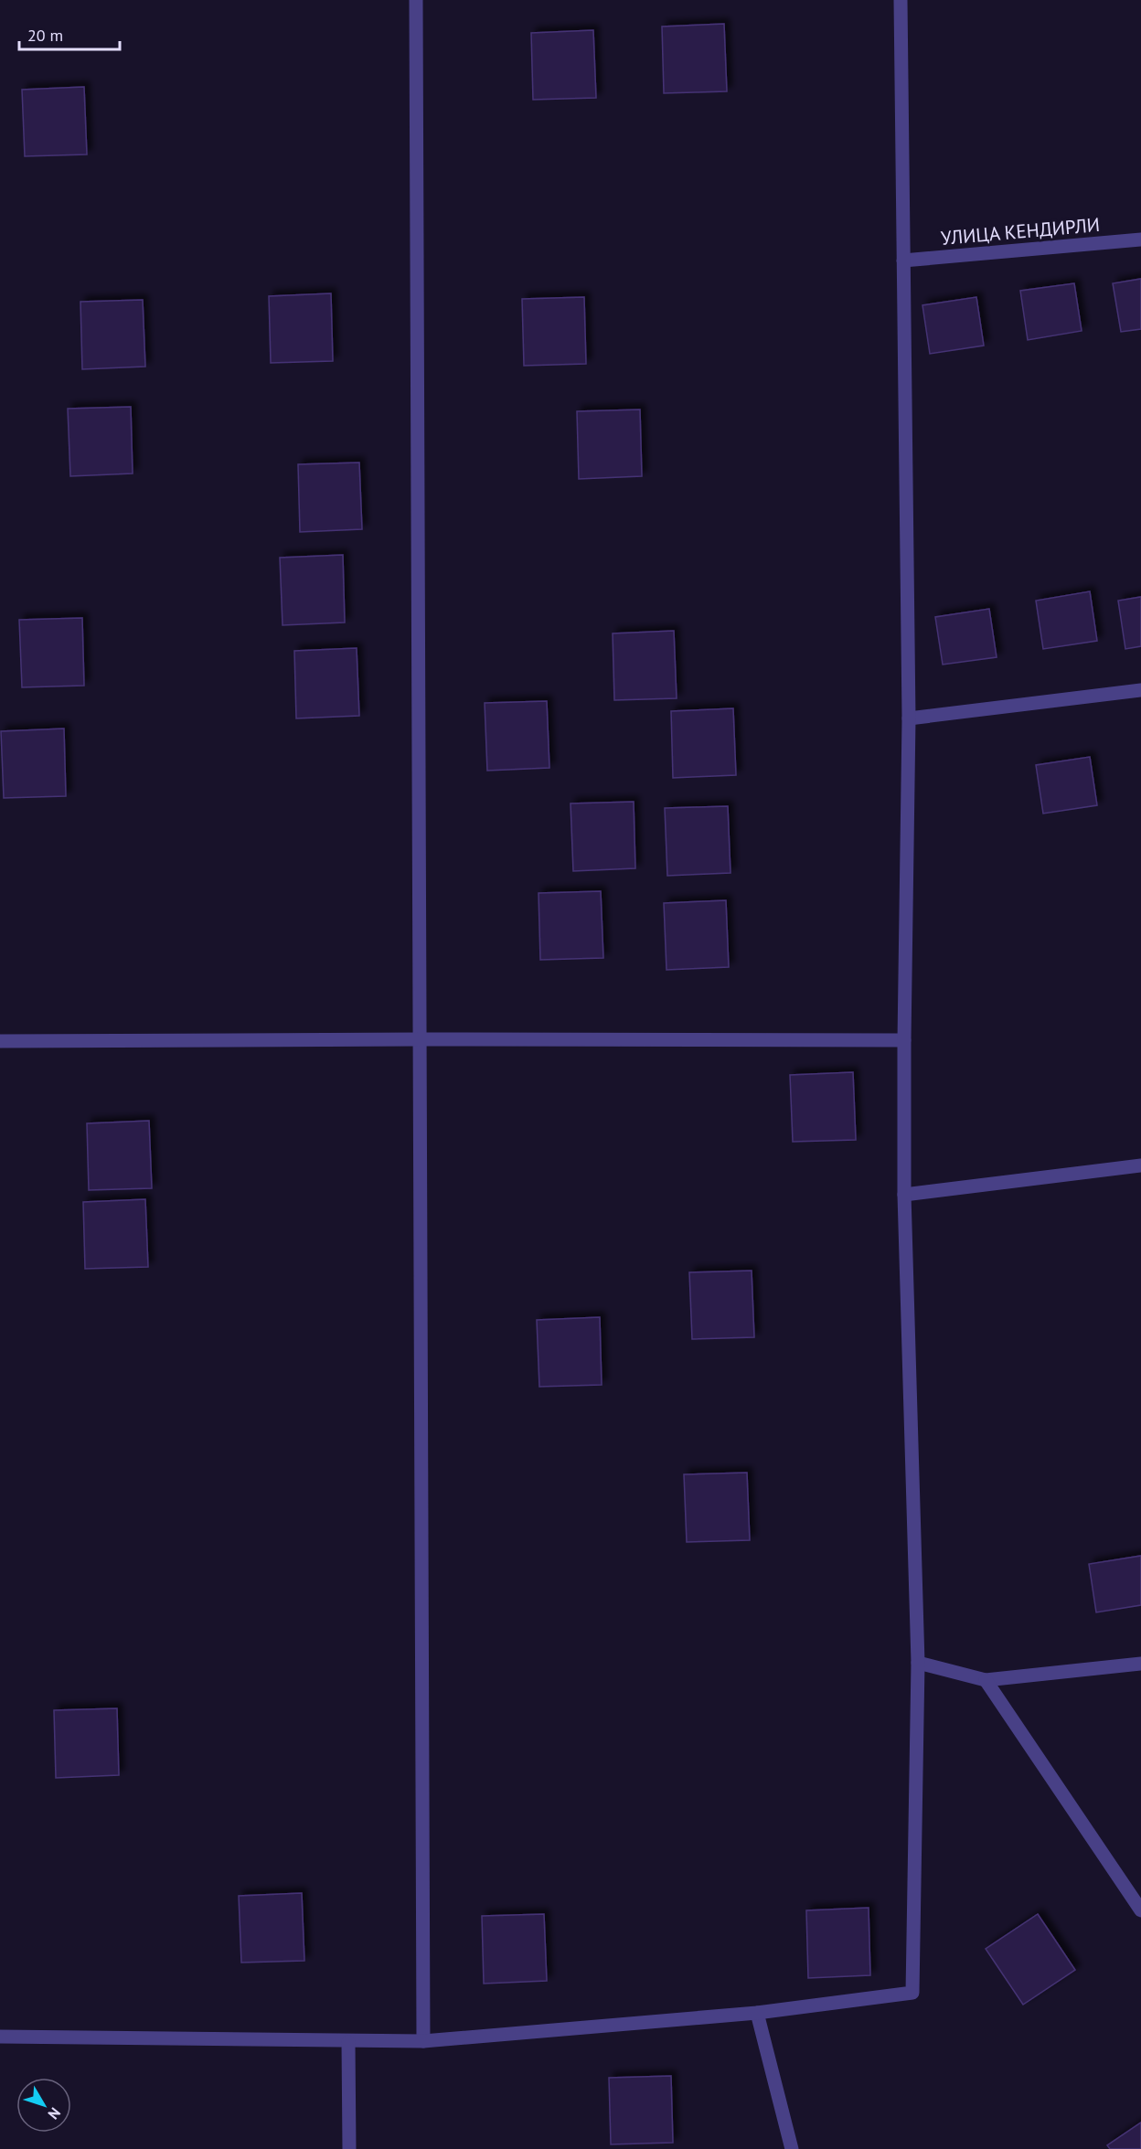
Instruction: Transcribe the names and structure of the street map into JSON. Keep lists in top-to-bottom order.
{
  "streets": {
    "street": ["УЛИЦА КЕНДИРЛИ"]
  },
  "scale_bar": "20 m",
  "north": "bottom right"
}
